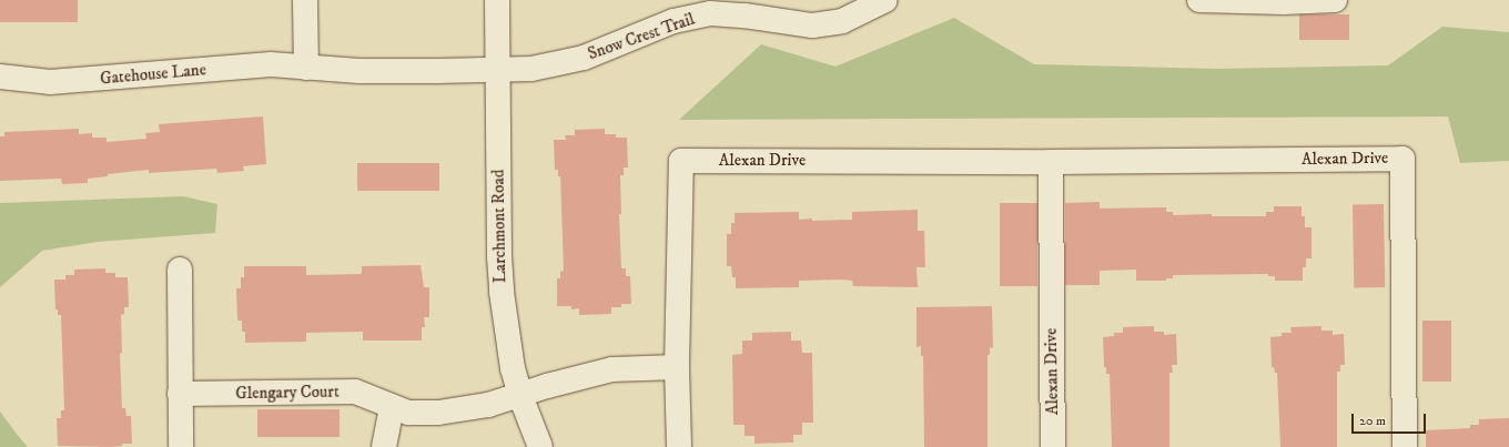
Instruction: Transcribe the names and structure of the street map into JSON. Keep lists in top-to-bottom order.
{
  "streets": {
    "street": [
      "Snow Crest Trail",
      "Gatehouse Lane",
      "Alexan Drive",
      "Larchmont Road",
      "Glengary Court"
    ]
  },
  "crossings": [
    ["Snow Crest Trail", "Gatehouse Lane"],
    ["Snow Crest Trail", "Larchmont Road"],
    ["Gatehouse Lane", "Larchmont Road"],
    ["Larchmont Road", "Glengary Court"]
  ],
  "scale_bar": "20 m"
}
